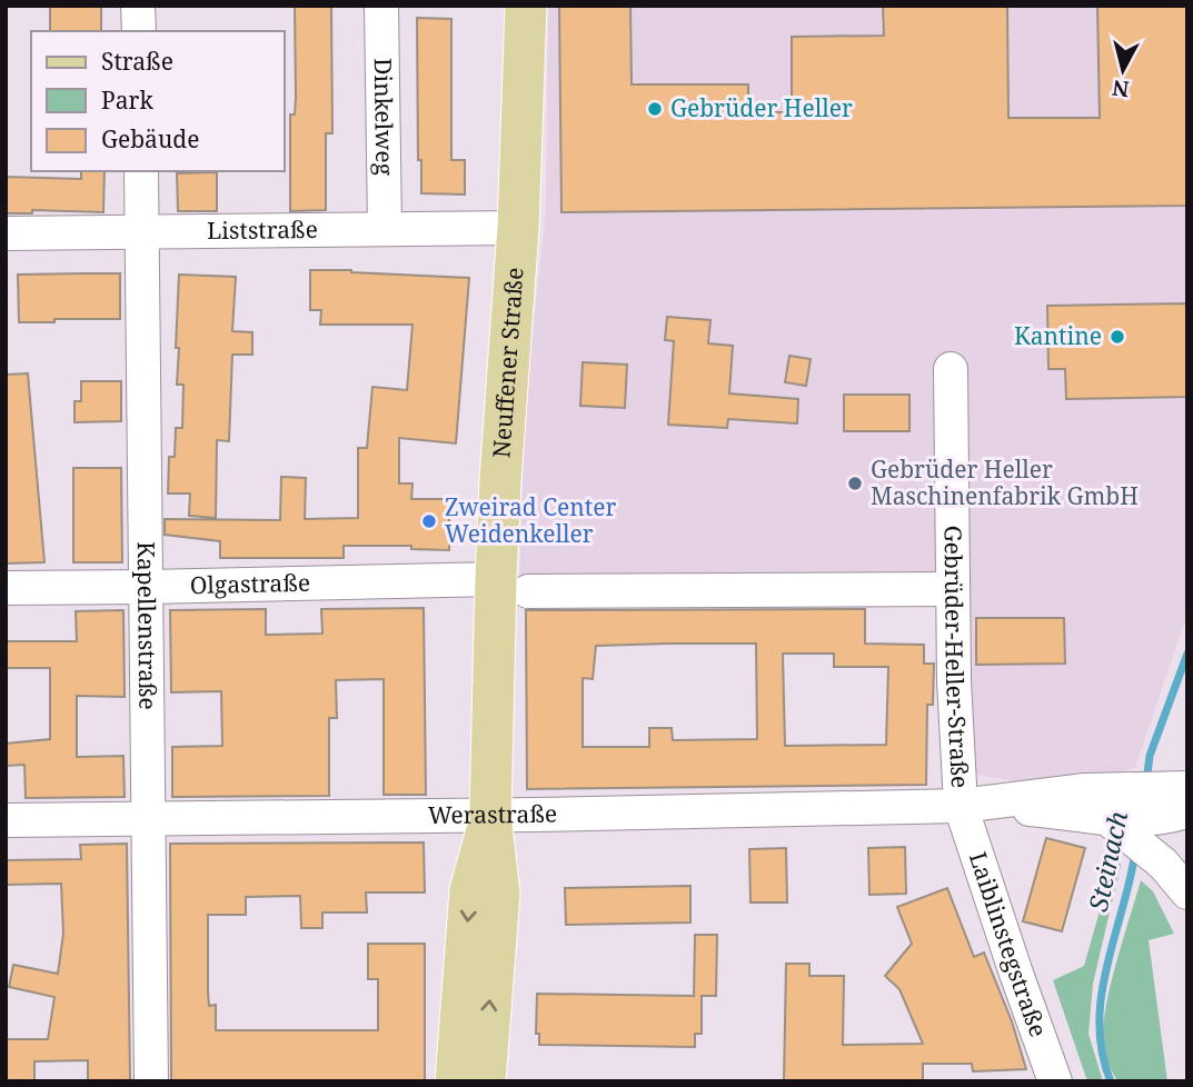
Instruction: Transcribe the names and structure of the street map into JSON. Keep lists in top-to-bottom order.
{
  "streets": {
    "main road": ["Neuffener Straße"],
    "street": [
      "Dinkelweg",
      "Liststraße",
      "Olgastraße",
      "Kapellenstraße",
      "Gebrüder-Heller-Straße",
      "Werastraße",
      "Laiblinstegstraße"
    ]
  },
  "crossings": [
    ["Dinkelweg", "Liststraße"],
    ["Liststraße", "Neuffener Straße"],
    ["Liststraße", "Kapellenstraße"],
    ["Neuffener Straße", "Olgastraße"],
    ["Neuffener Straße", "Werastraße"],
    ["Olgastraße", "Kapellenstraße"],
    ["Olgastraße", "Gebrüder-Heller-Straße"],
    ["Kapellenstraße", "Werastraße"],
    ["Gebrüder-Heller-Straße", "Werastraße"],
    ["Gebrüder-Heller-Straße", "Laiblinstegstraße"],
    ["Werastraße", "Laiblinstegstraße"]
  ],
  "water": ["Steinach"],
  "places": [
    "Gebrüder Heller",
    "Kantine",
    "Gebrüder Heller Maschinenfabrik GmbH",
    "Zweirad Center Weidenkeller"
  ],
  "legend": ["Straße", "Park", "Gebäude"],
  "north": "bottom"
}
